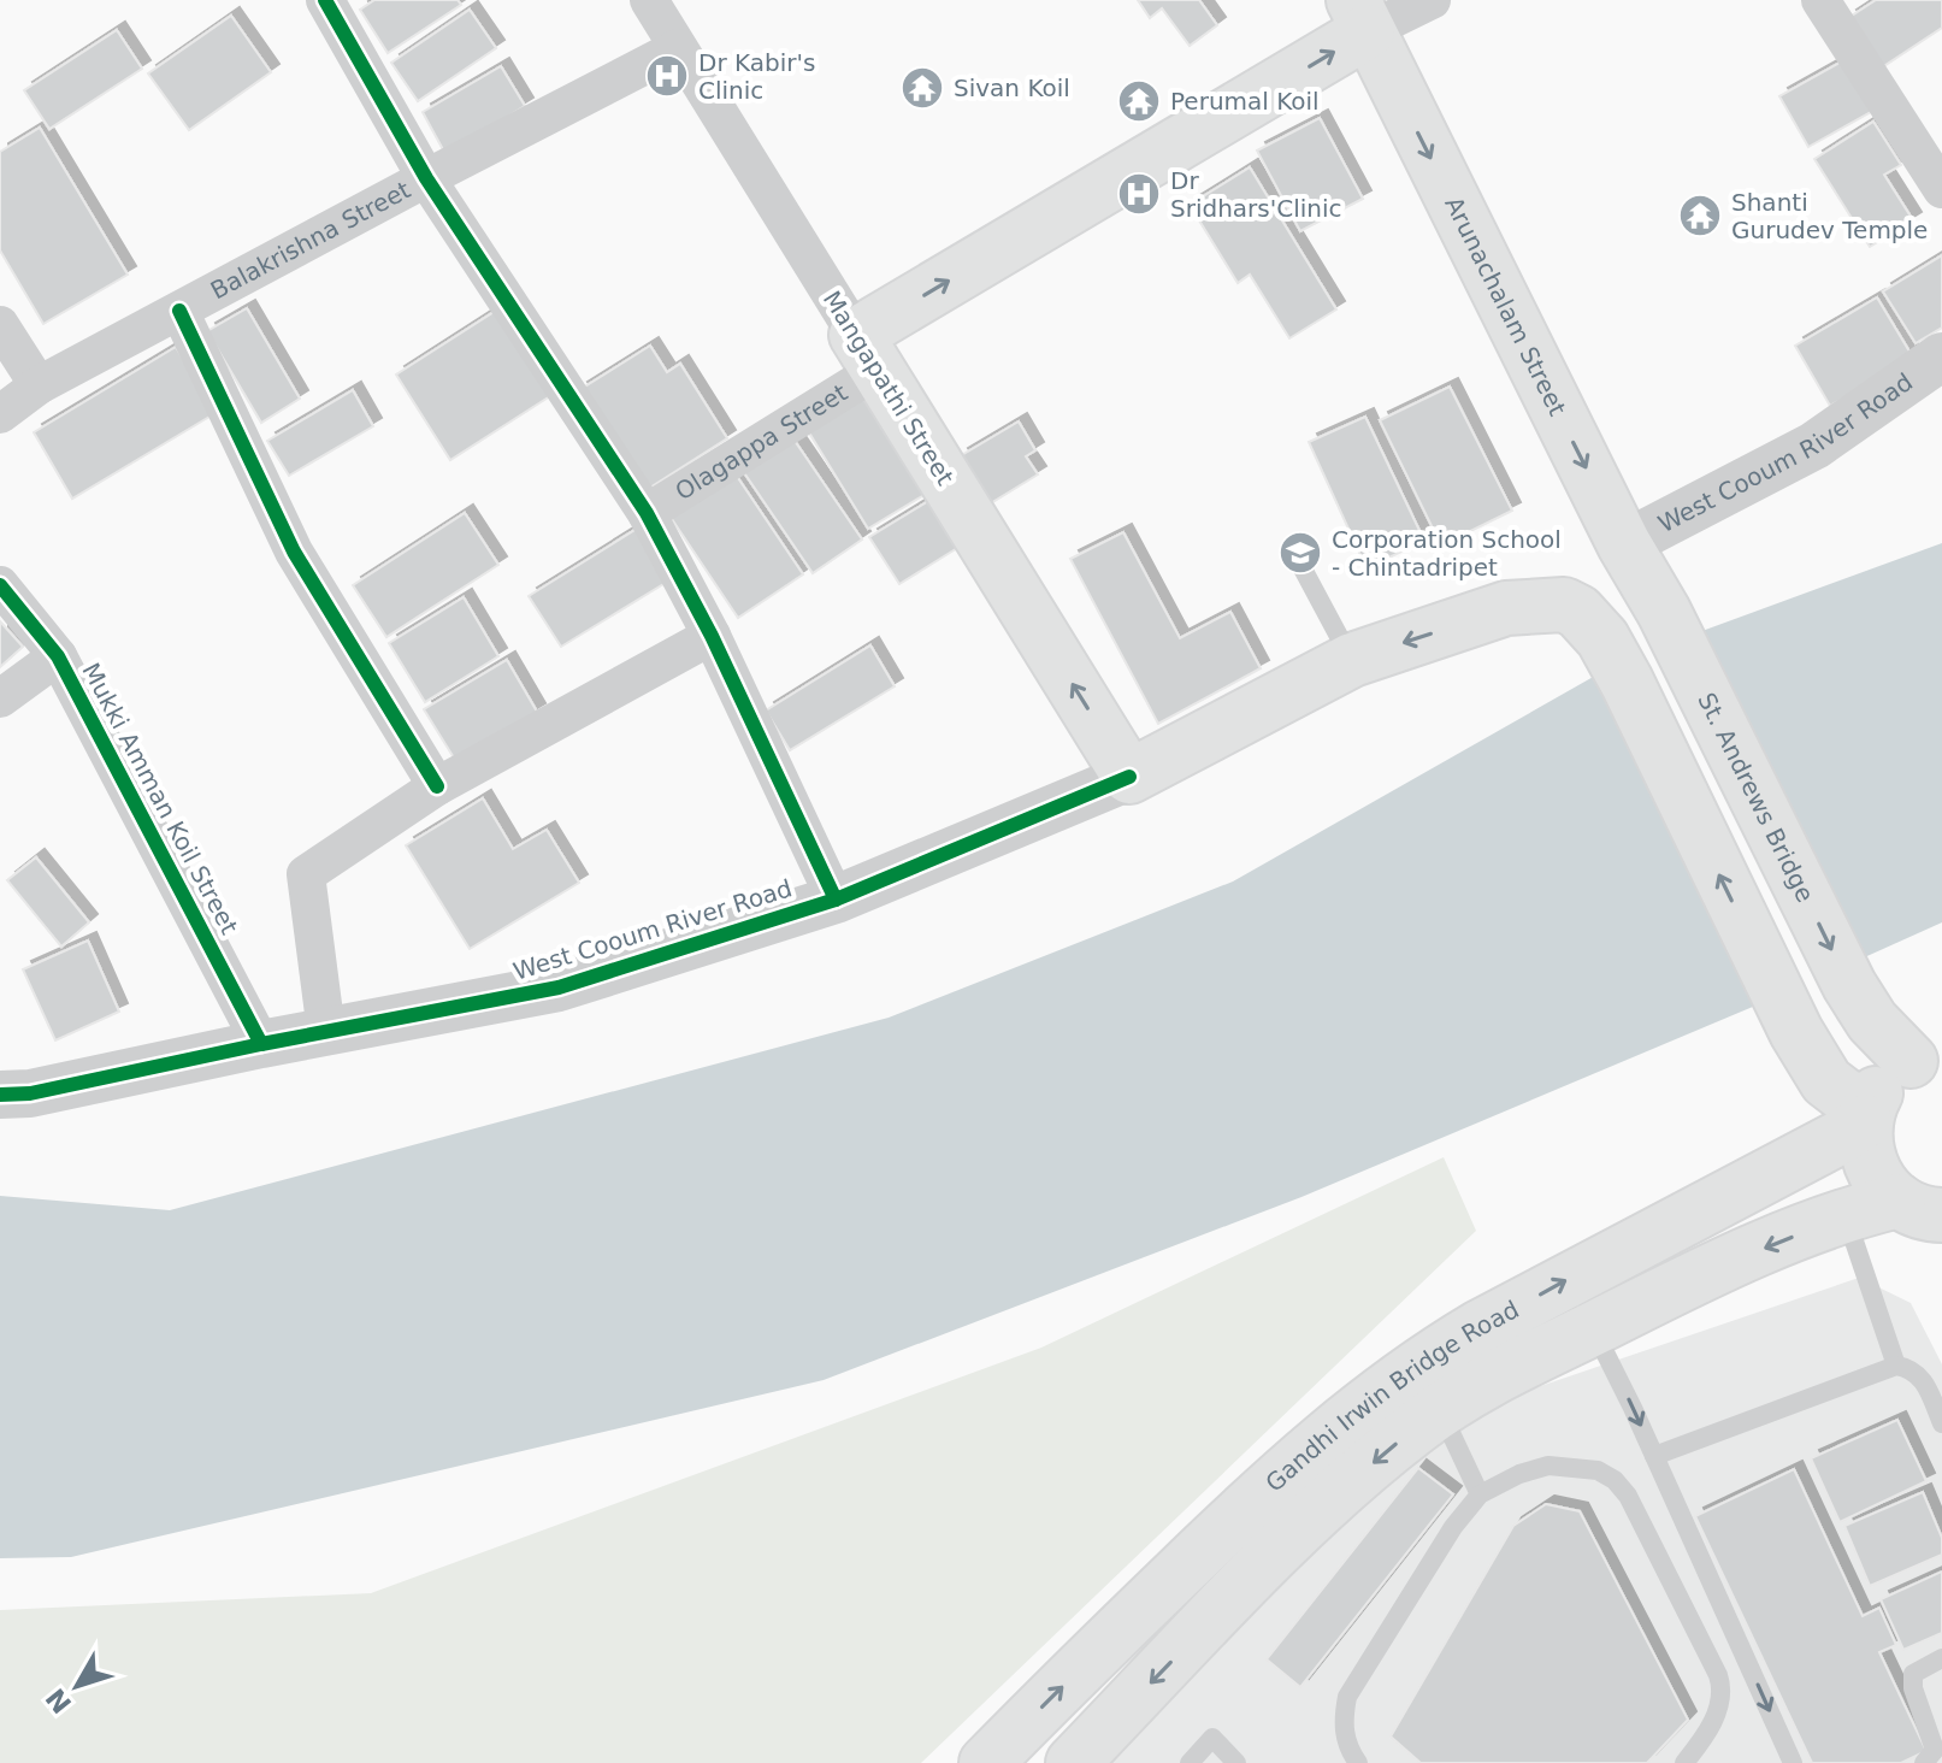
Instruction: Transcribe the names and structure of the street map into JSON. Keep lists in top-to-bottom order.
{
  "streets": {
    "main road": [
      "Arunachalam Street",
      "Mangapathi Street",
      "West Cooum River Road",
      "St. Andrews Bridge",
      "Gandhi Irwin Bridge Road"
    ],
    "street": ["Balakrishna Street", "Olagappa Street", "Mukki Amman Koil Street"]
  },
  "crossings": [
    ["Balakrishna Street", "Mangapathi Street"],
    ["Arunachalam Street", "West Cooum River Road"],
    ["Arunachalam Street", "St. Andrews Bridge"],
    ["Mangapathi Street", "Olagappa Street"],
    ["Mangapathi Street", "West Cooum River Road"],
    ["West Cooum River Road", "Mukki Amman Koil Street"],
    ["West Cooum River Road", "Gandhi Irwin Bridge Road"]
  ],
  "one_way": ["Arunachalam Street", "St. Andrews Bridge"],
  "places": {
    "hospital": ["Dr Kabir's Clinic", "Dr Sridhars'Clinic"],
    "temple": ["Sivan Koil", "Perumal Koil", "Shanti Gurudev Temple"],
    "school or university": ["Corporation School - Chintadripet"]
  },
  "north": "bottom left"
}
